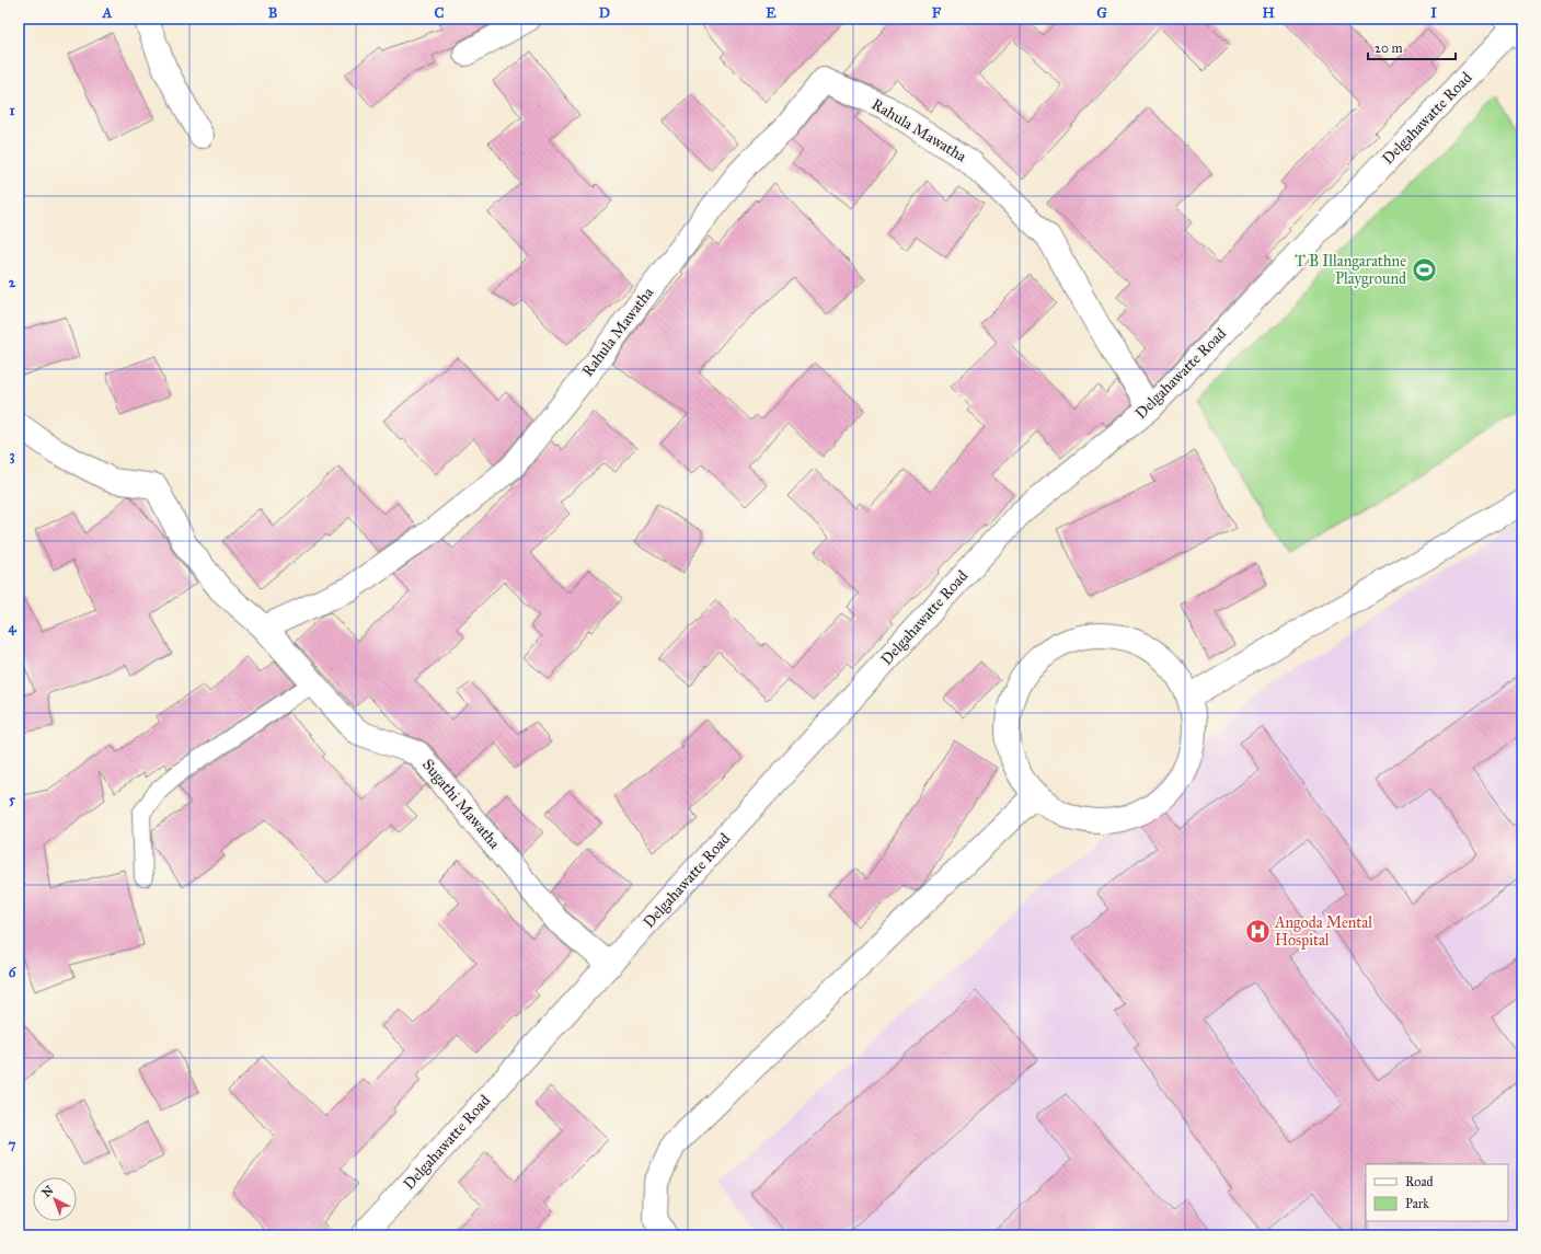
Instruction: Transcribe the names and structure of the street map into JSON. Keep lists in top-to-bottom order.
{
  "streets": {
    "street": ["Delgahawatte Road", "Rahula Mawatha", "Sugathi Mawatha"]
  },
  "crossings": [
    ["Delgahawatte Road", "Rahula Mawatha"],
    ["Delgahawatte Road", "Sugathi Mawatha"],
    ["Rahula Mawatha", "Sugathi Mawatha"]
  ],
  "places": {
    "sports": ["T B Illangarathne Playground"],
    "hospital": ["Angoda Mental Hospital"]
  },
  "legend": ["Road", "Park"],
  "scale_bar": "20 m",
  "north": "top left",
  "grid": {
    "columns": [
      "A",
      "B",
      "C",
      "D",
      "E",
      "F",
      "G",
      "H",
      "I"
    ],
    "rows": [
      "1",
      "2",
      "3",
      "4",
      "5",
      "6",
      "7"
    ]
  }
}
